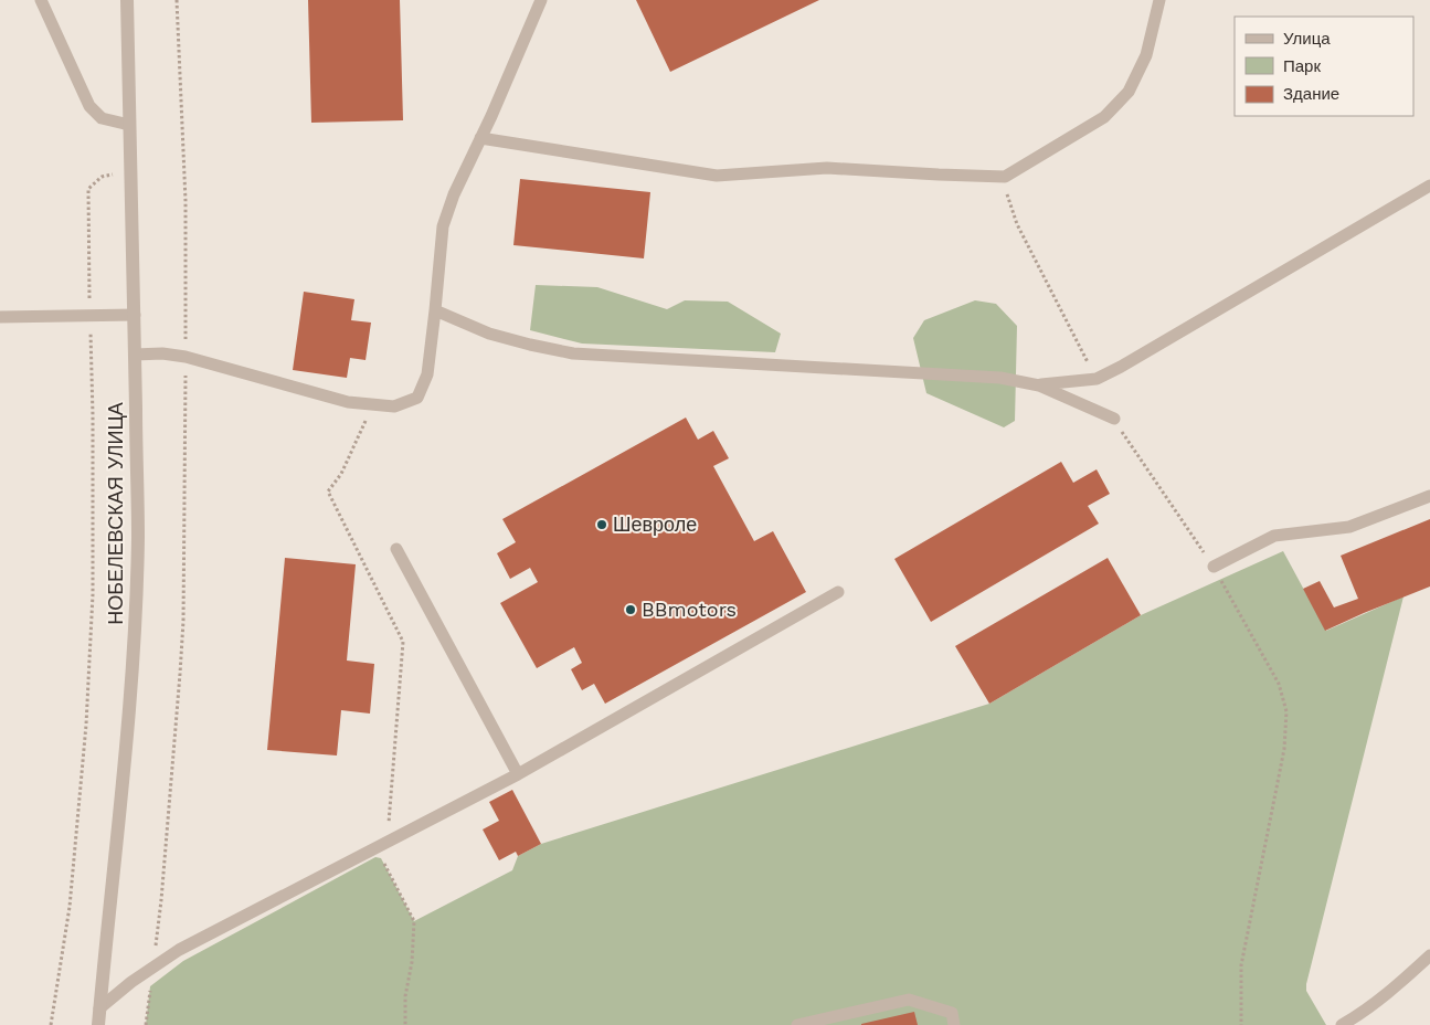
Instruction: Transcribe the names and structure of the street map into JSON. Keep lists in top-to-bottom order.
{
  "streets": {
    "street": ["НОБЕЛЕВСКАЯ УЛИЦА"]
  },
  "places": ["Шевроле", "BBmotors"],
  "legend": ["Улица", "Парк", "Здание"]
}
